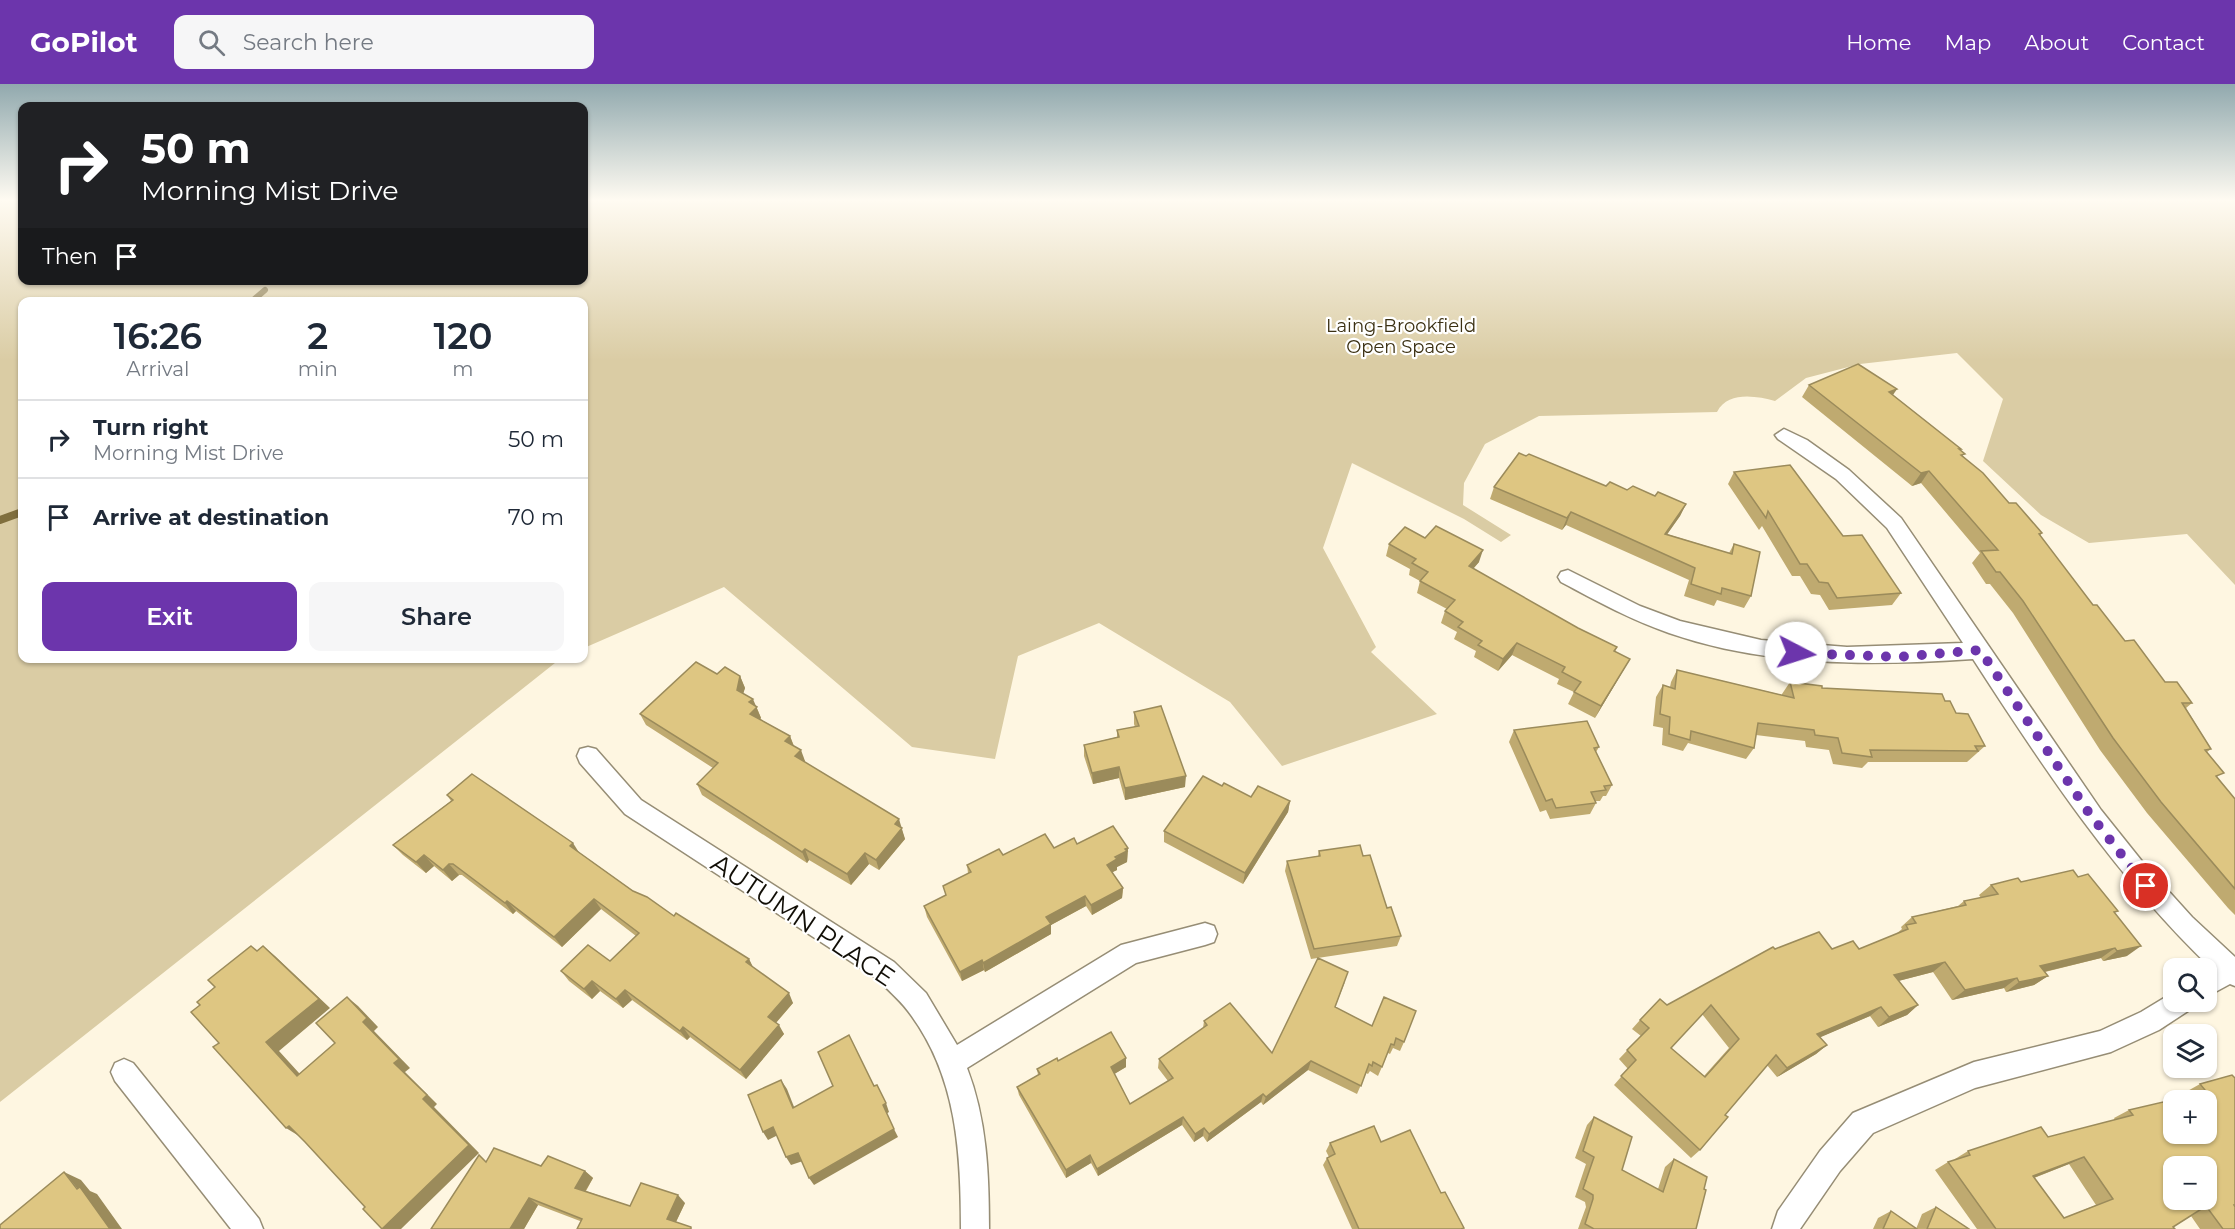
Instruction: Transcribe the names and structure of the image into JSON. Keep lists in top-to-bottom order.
{
  "streets": {
    "street": ["AUTUMN PLACE"]
  },
  "parks": ["Laing-Brookfield Open Space"],
  "page": {
    "header": "GoPilot",
    "search": "Search here",
    "nav": [
      "Home",
      "Map",
      "About",
      "Contact"
    ],
    "turn": ["50 m", "Morning Mist Drive"],
    "then": "Then",
    "eta": [
      "16:26",
      "Arrival",
      "2",
      "min",
      "120",
      "m"
    ],
    "list": [
      {
        "name": "Turn right",
        "note": "Morning Mist Drive",
        "value": "50 m"
      },
      {
        "name": "Arrive at destination",
        "value": "70 m"
      }
    ],
    "buttons": ["Exit", "Share"],
    "map_buttons": ["+", "−"]
  }
}
